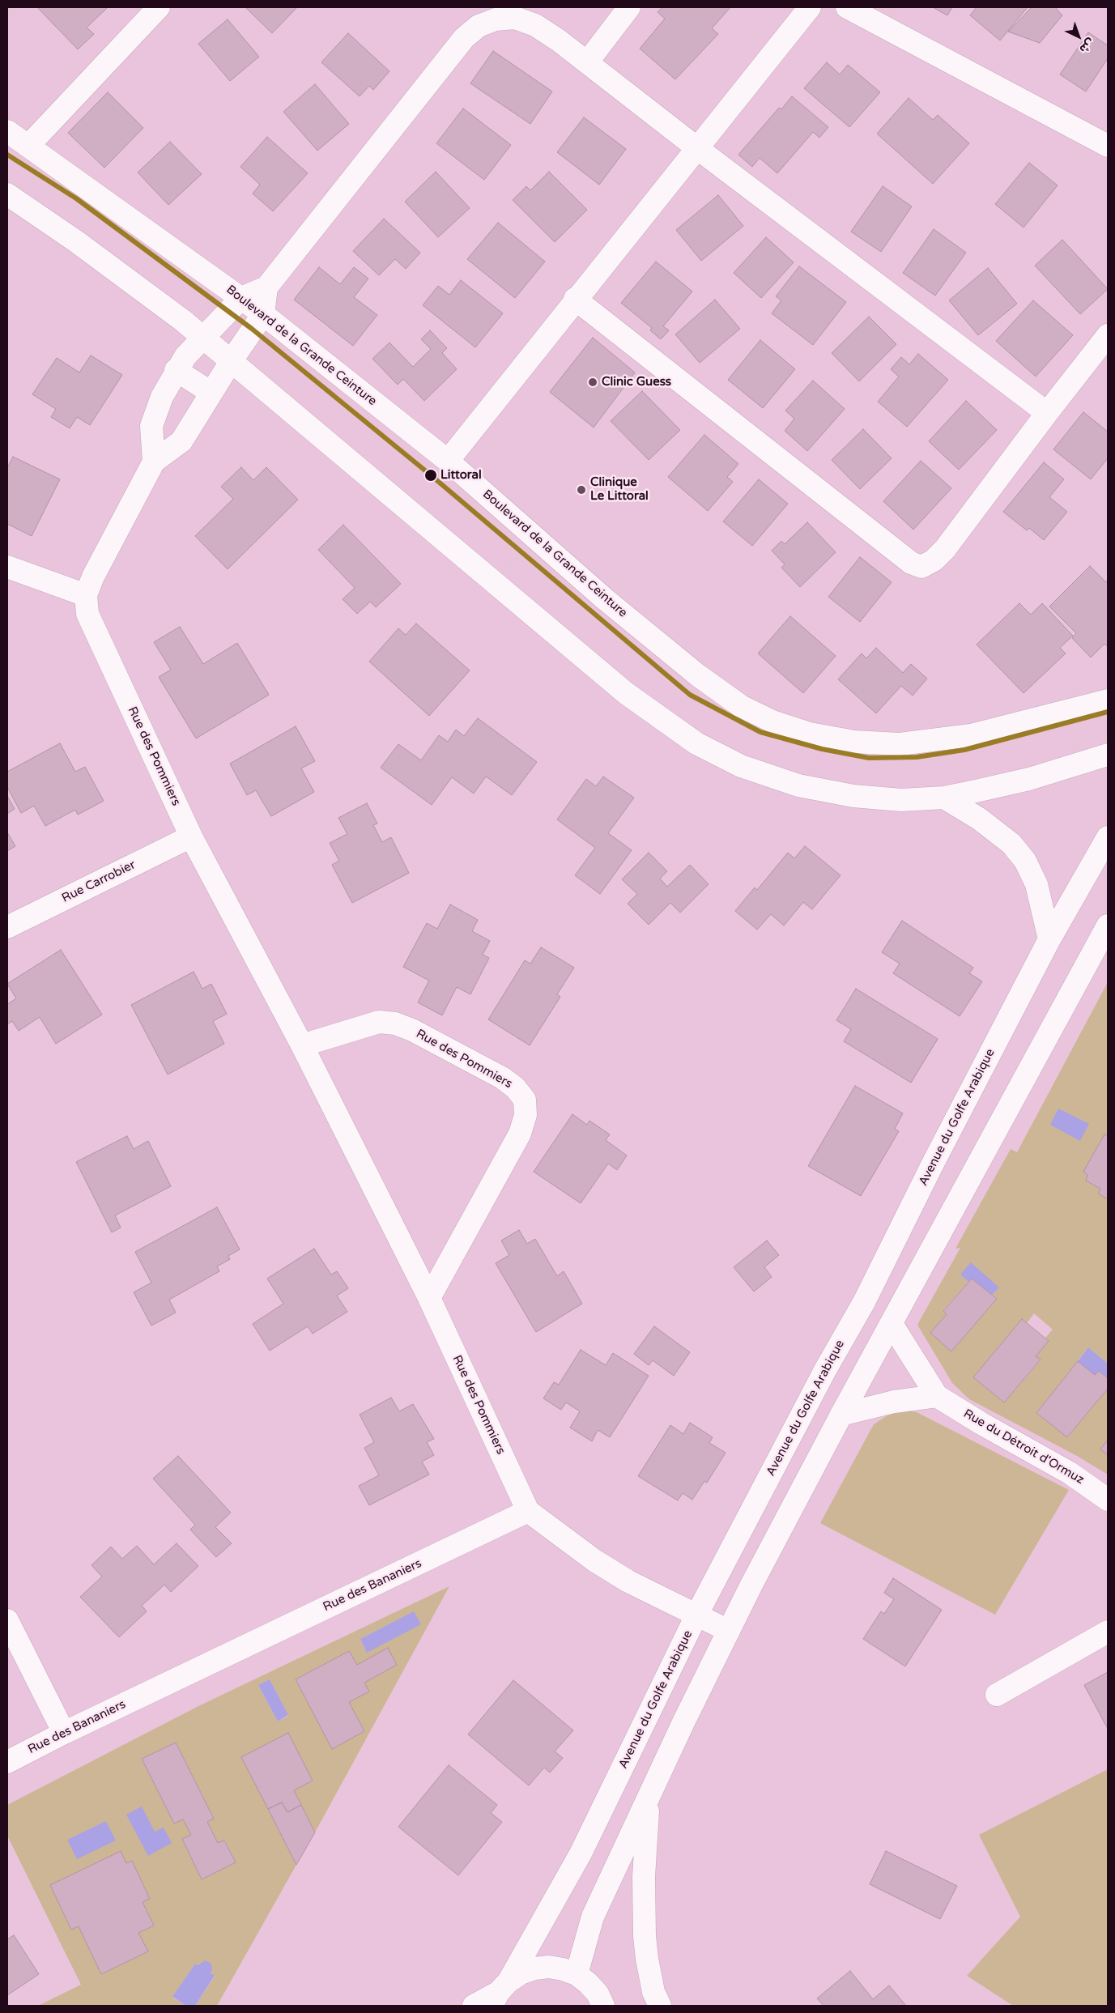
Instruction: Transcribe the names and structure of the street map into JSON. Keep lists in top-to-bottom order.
{
  "streets": {
    "street": [
      "Boulevard de la Grande Ceinture",
      "Rue des Pommiers",
      "Rue Carrobier",
      "Avenue du Golfe Arabique",
      "Rue du Détroit d'Ormuz",
      "Rue des Bananiers"
    ]
  },
  "crossings": [
    ["Rue des Pommiers", "Rue Carrobier"],
    ["Rue des Pommiers", "Rue des Bananiers"],
    ["Avenue du Golfe Arabique", "Rue du Détroit d'Ormuz"]
  ],
  "places": ["Clinic Guess", "Littoral", "Clinique Le Littoral"],
  "north": "bottom right"
}
